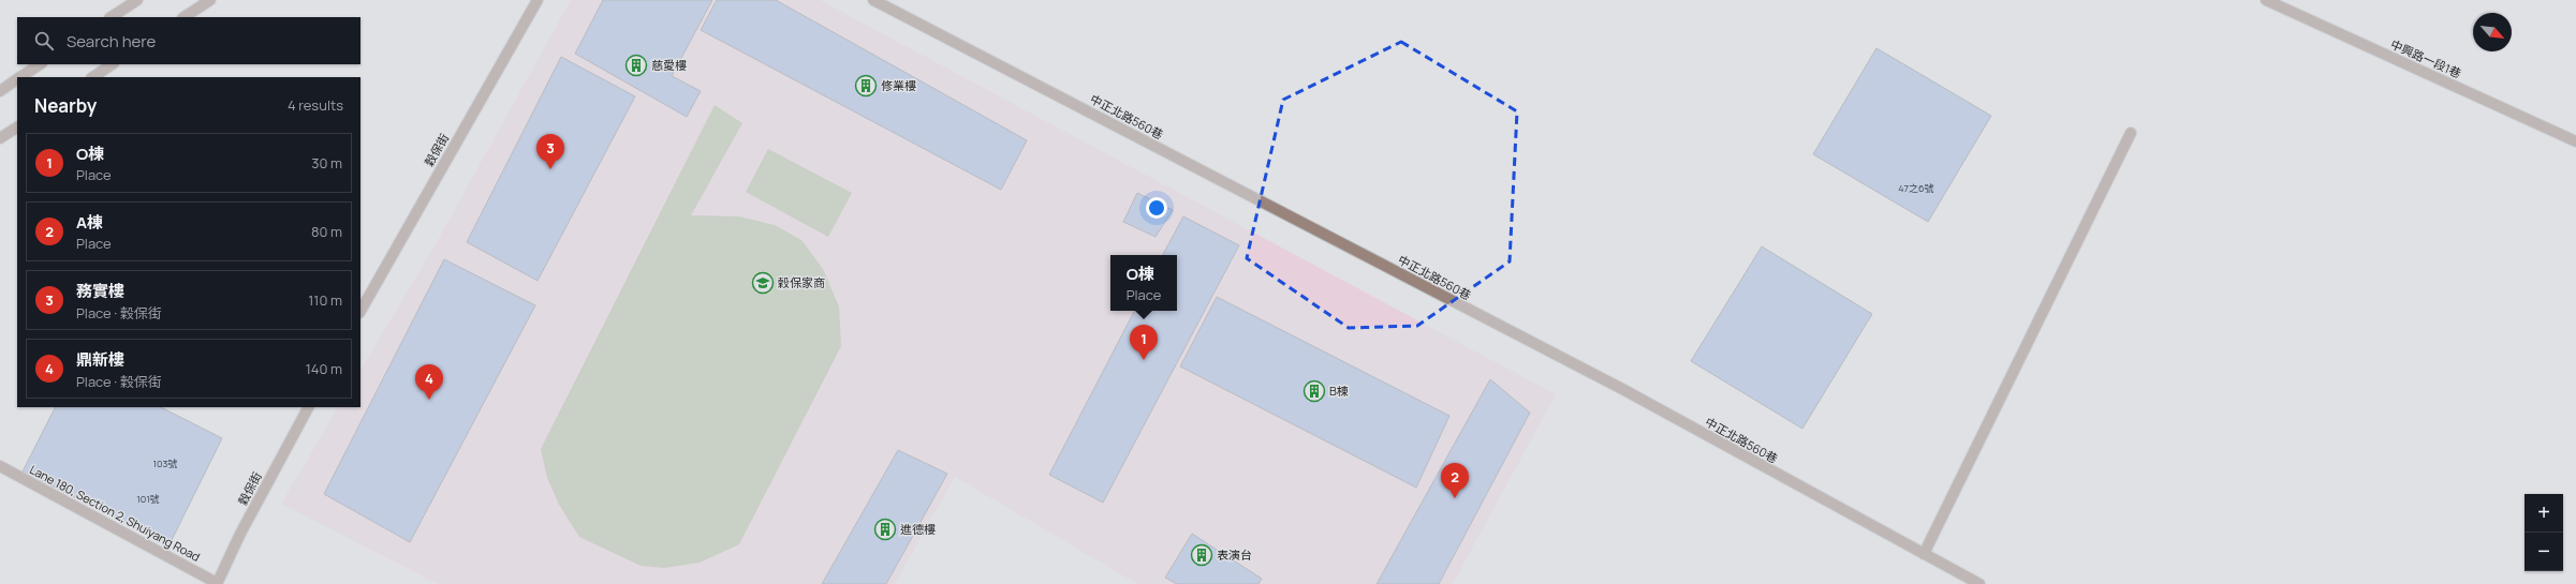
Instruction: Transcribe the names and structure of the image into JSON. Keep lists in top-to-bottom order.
{
  "streets": {
    "street": [
      "中興路一段1巷",
      "中正北路560巷",
      "穀保街",
      "Lane 180, Section 2, Shuiyang Road"
    ]
  },
  "crossings": [
    ["穀保街", "Lane 180, Section 2, Shuiyang Road"]
  ],
  "places": {
    "building": [
      "慈愛樓",
      "修業樓",
      "B棟",
      "進德樓",
      "表演台"
    ],
    "school or university": ["穀保家商"]
  },
  "house_numbers": ["47之6號", "103號", "101號"],
  "north": "bottom right",
  "page": {
    "search": "Search here",
    "heading": ["Nearby", "4 results"],
    "list": [
      {
        "mark": "1",
        "name": "O棟",
        "note": "Place",
        "value": "30 m"
      },
      {
        "mark": "2",
        "name": "A棟",
        "note": "Place",
        "value": "80 m"
      },
      {
        "mark": "3",
        "name": "務實樓",
        "note": "Place · 穀保街",
        "value": "110 m"
      },
      {
        "mark": "4",
        "name": "鼎新樓",
        "note": "Place · 穀保街",
        "value": "140 m"
      }
    ],
    "pins": [
      "3",
      "1",
      "4",
      "2"
    ],
    "popup": ["O棟", "Place"],
    "map_buttons": ["+", "−"]
  }
}
